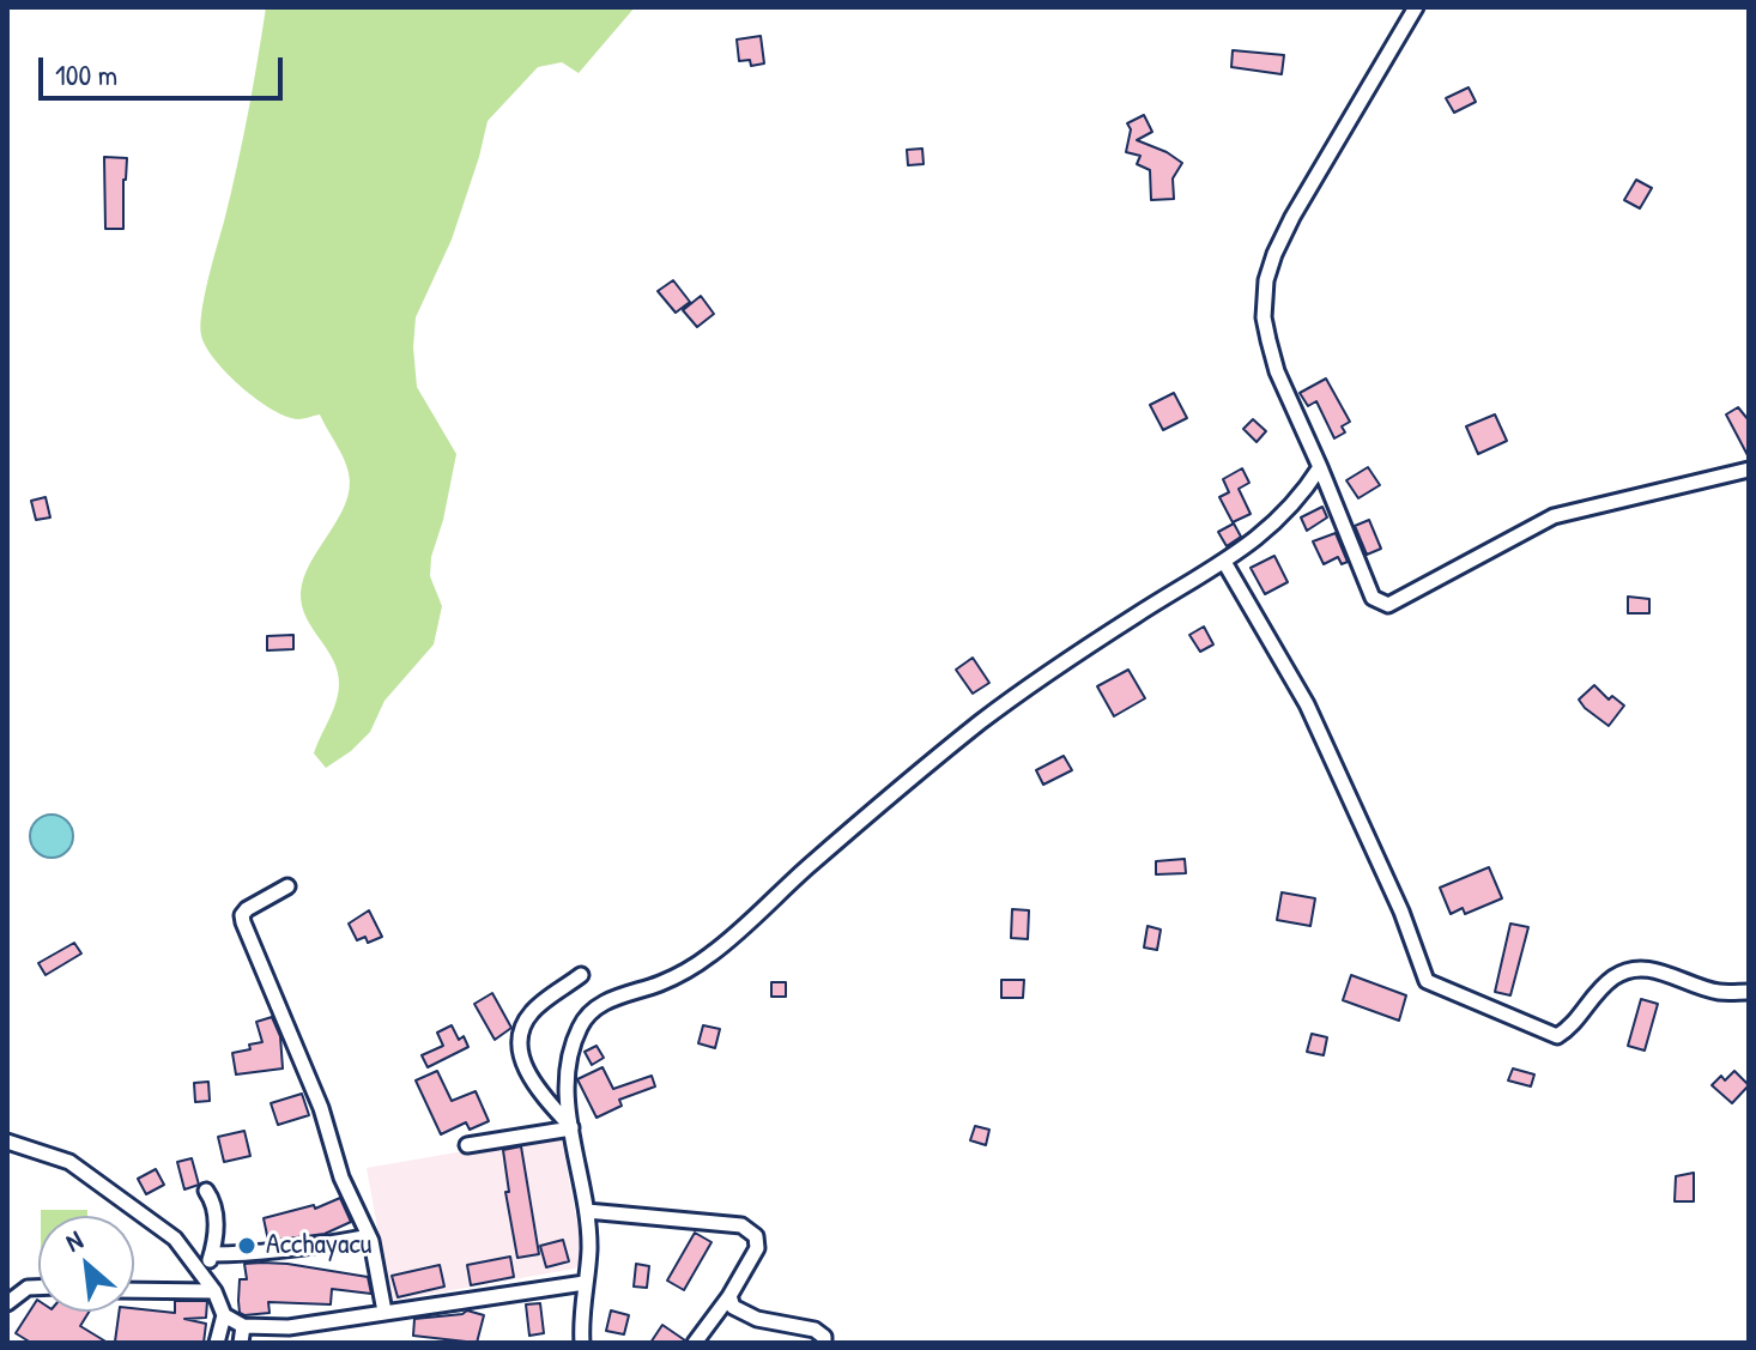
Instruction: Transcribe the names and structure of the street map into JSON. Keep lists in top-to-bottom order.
{
  "places": ["Acchayacu"],
  "scale_bar": "100 m",
  "north": "top left"
}
